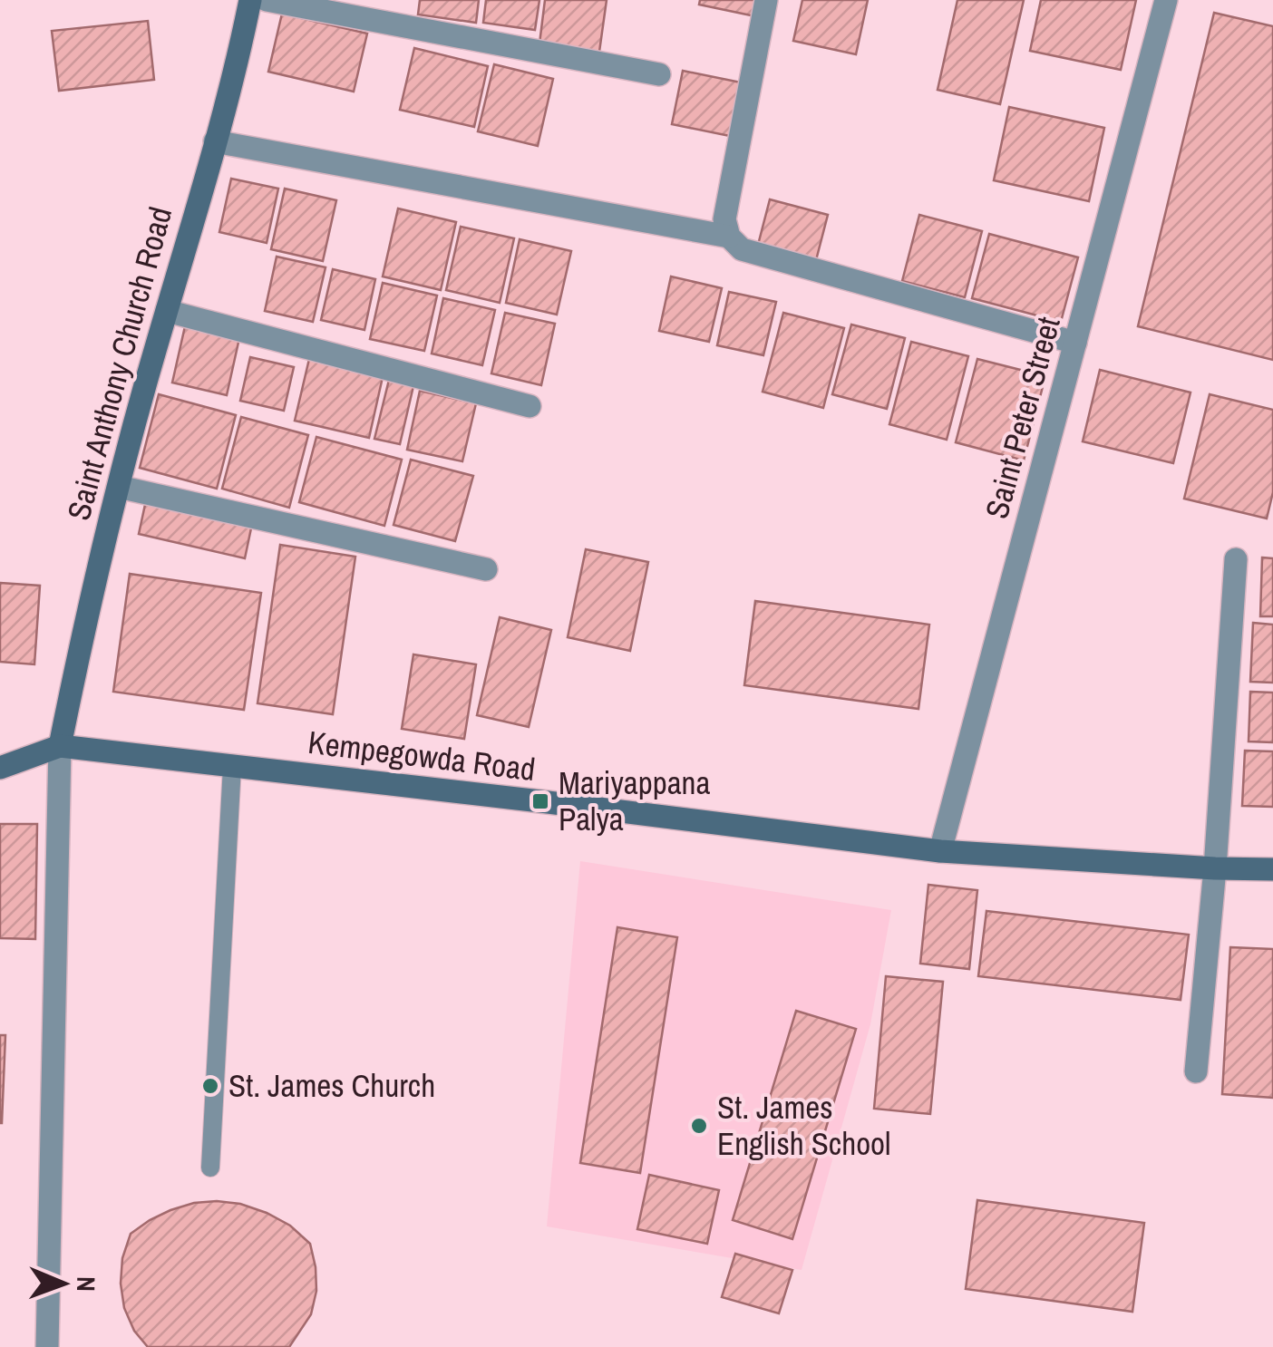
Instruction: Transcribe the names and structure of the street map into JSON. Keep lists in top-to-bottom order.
{
  "streets": {
    "street": ["Saint Anthony Church Road", "Saint Peter Street", "Kempegowda Road"]
  },
  "crossings": [
    ["Saint Anthony Church Road", "Kempegowda Road"],
    ["Saint Peter Street", "Kempegowda Road"]
  ],
  "places": {
    "transit": ["Mariyappana Palya"],
    "other": ["St. James Church", "St. James English School"]
  },
  "north": "right"
}
